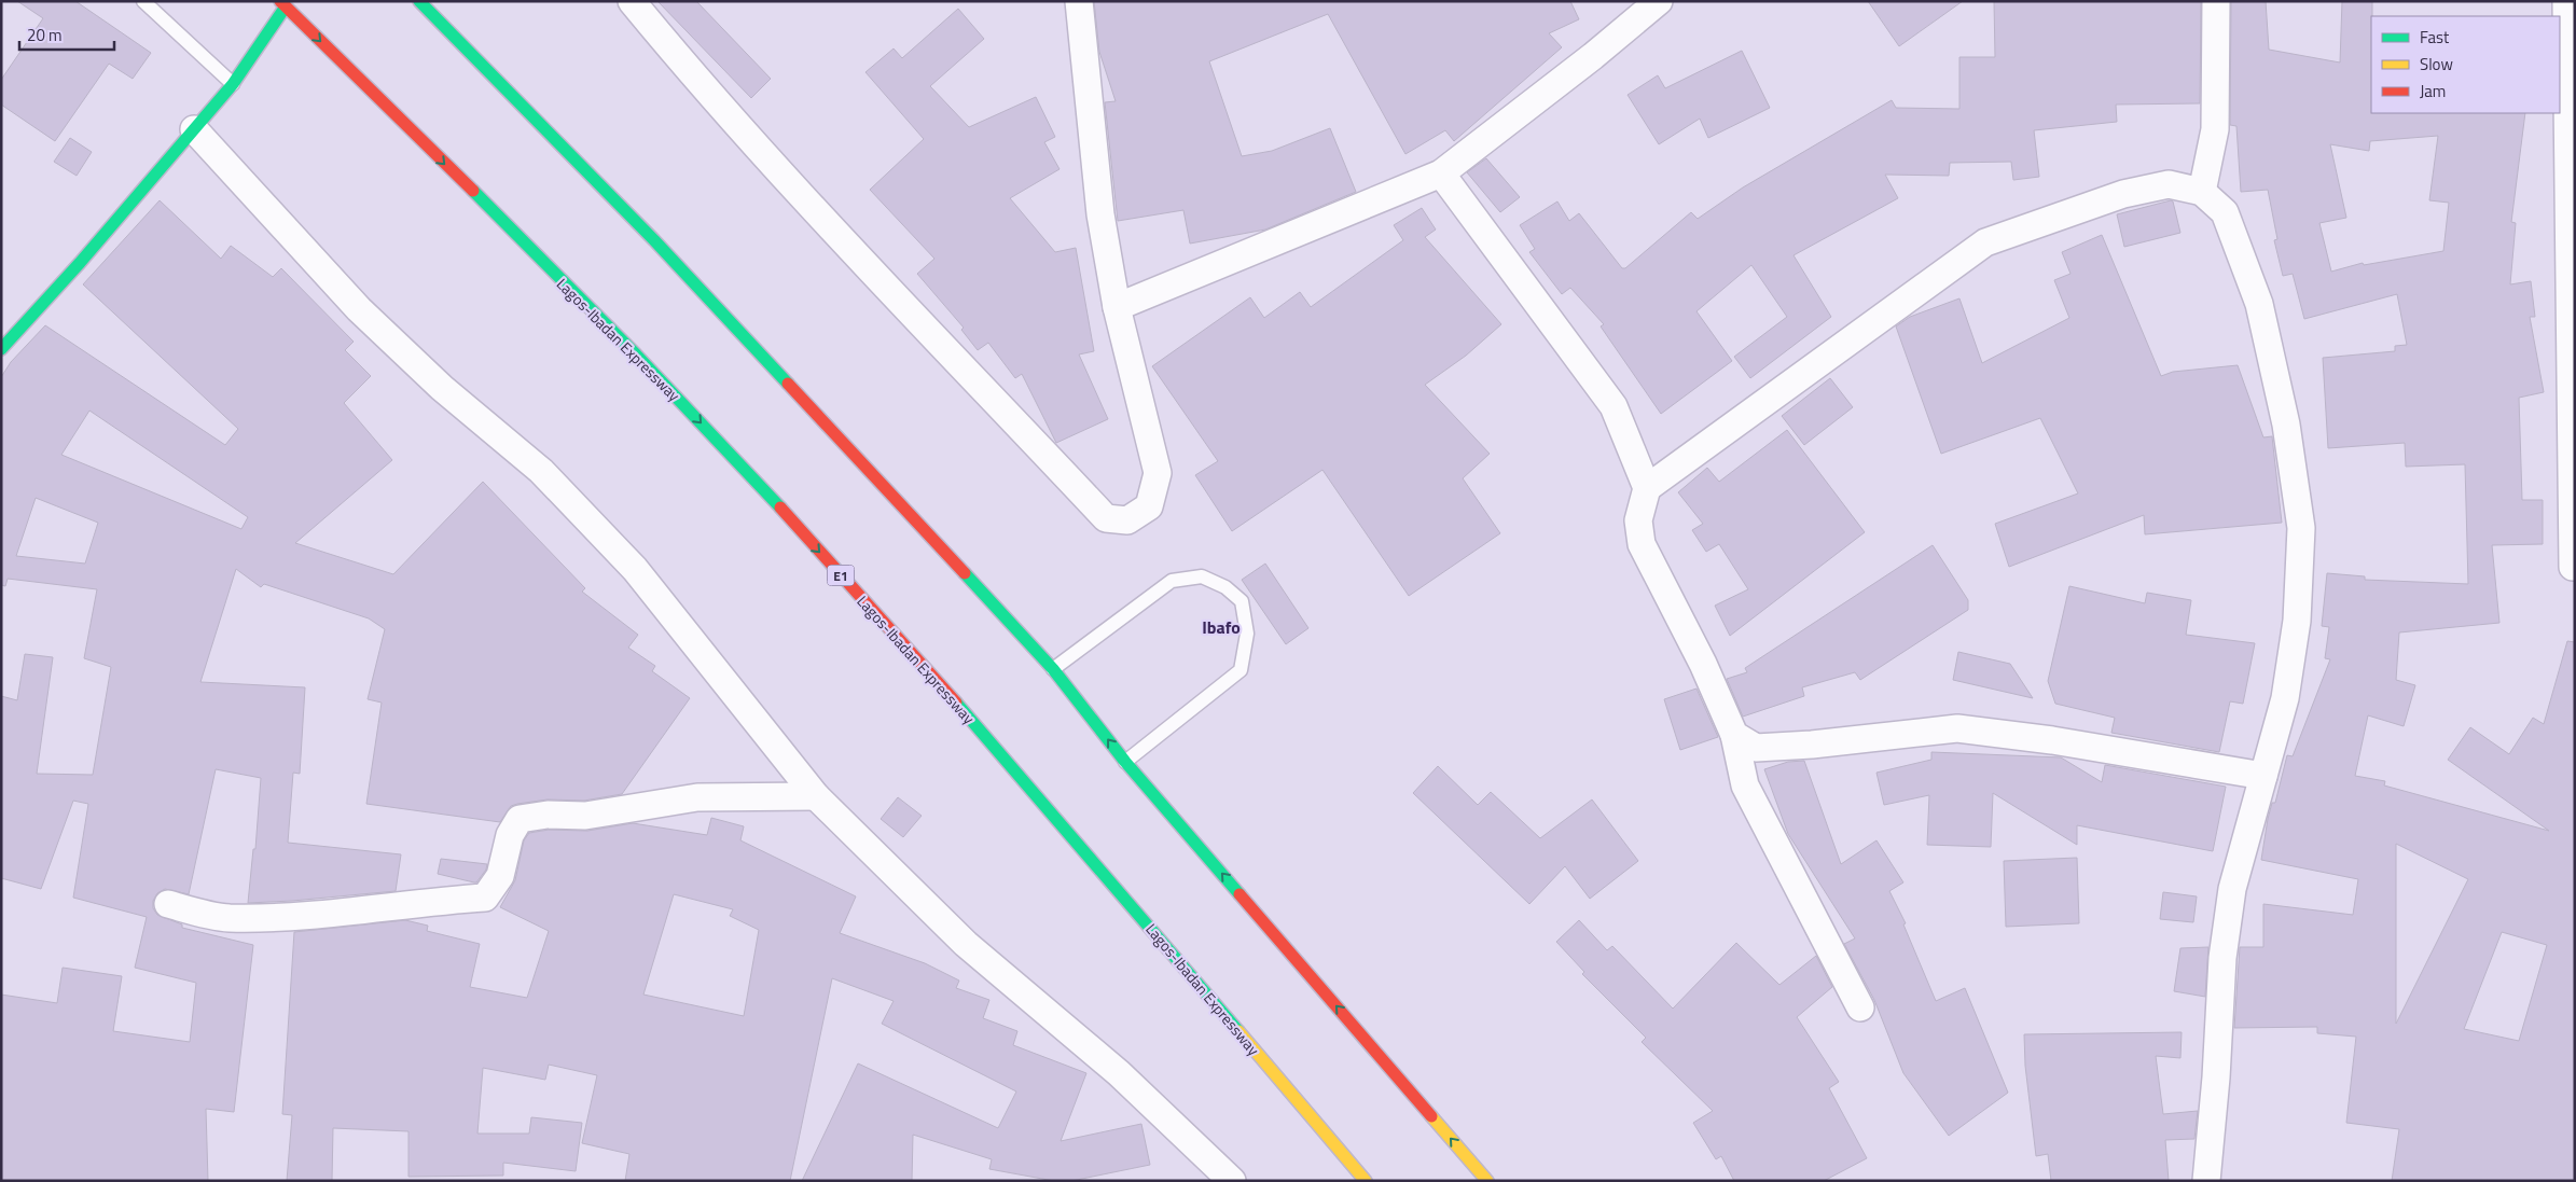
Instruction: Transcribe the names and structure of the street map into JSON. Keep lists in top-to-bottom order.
{
  "streets": {
    "main road": ["Lagos-Ibadan Expressway", "E1"]
  },
  "districts": ["Ibafo"],
  "legend": ["Fast", "Slow", "Jam"],
  "scale_bar": "20 m"
}
